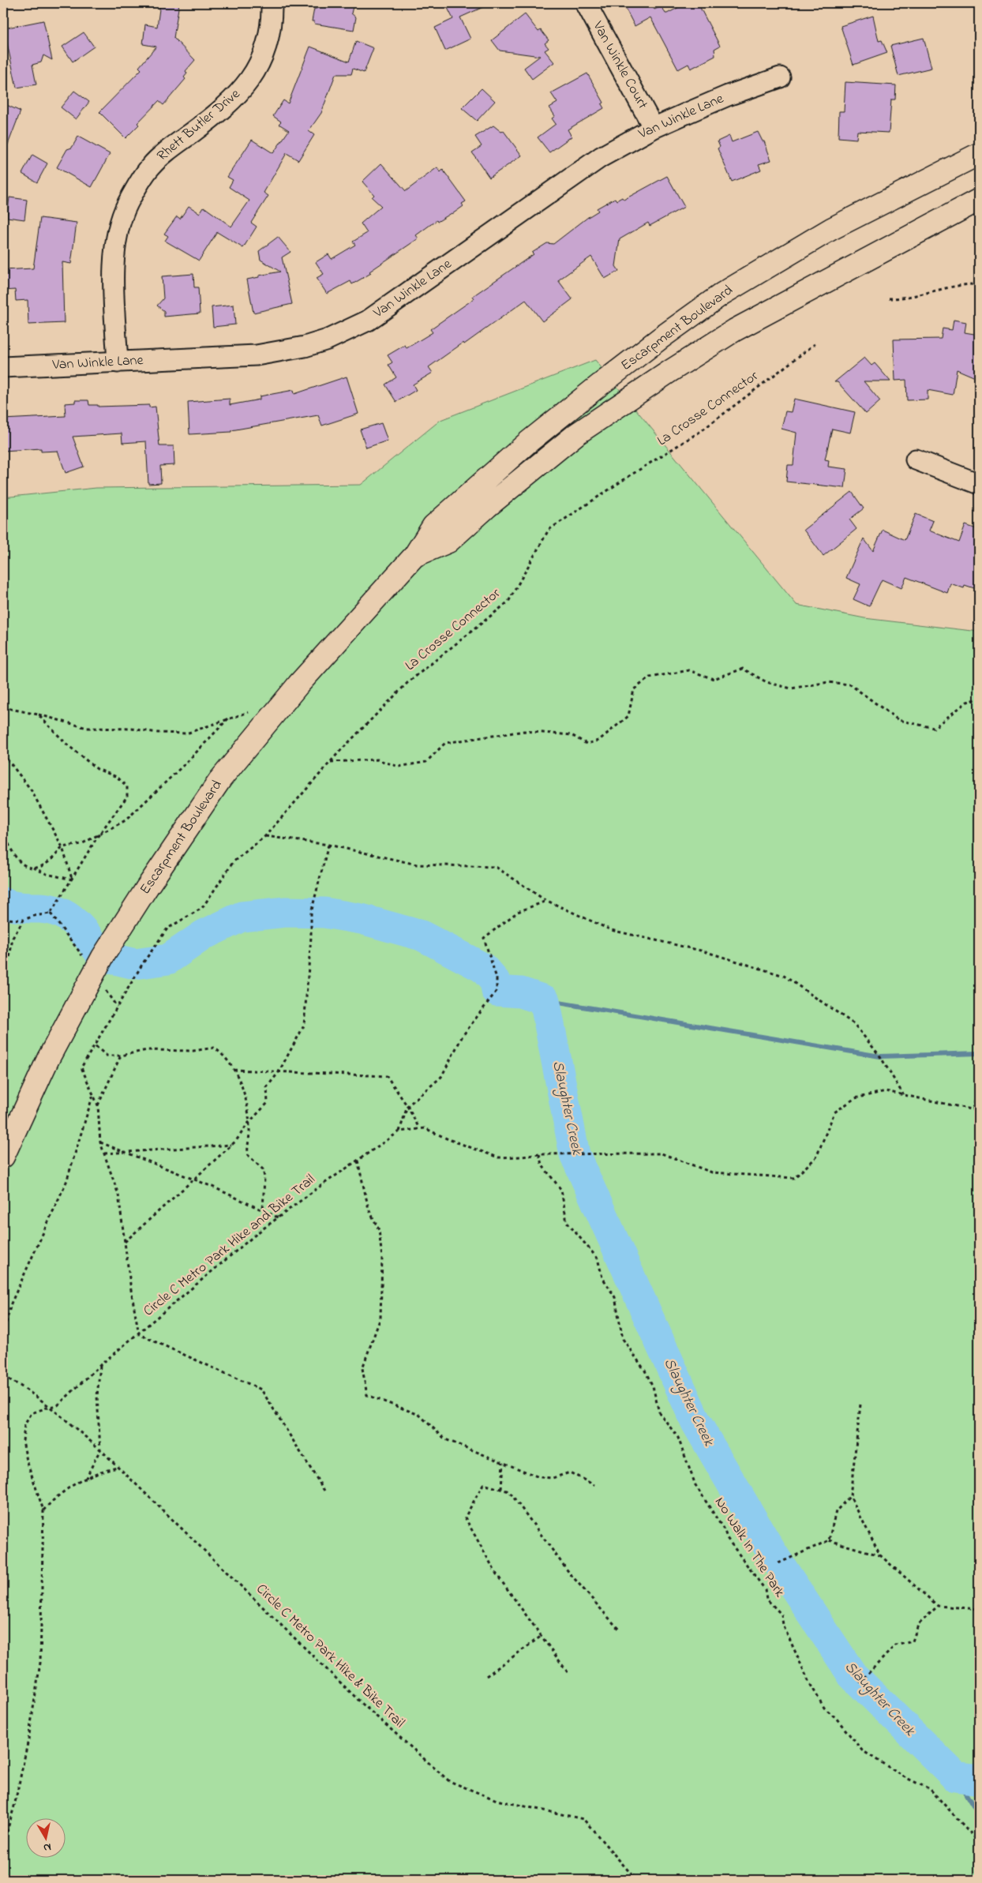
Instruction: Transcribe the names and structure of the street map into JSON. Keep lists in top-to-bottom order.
{
  "streets": {
    "main road": ["Escarpment Boulevard"],
    "street": ["Van Winkle Court", "Van Winkle Lane", "Rhett Butler Drive"],
    "path": [
      "La Crosse Connector",
      "Circle C Metro Park Hike and Bike Trail",
      "No Walk In The Park",
      "Circle C Metro Park Hike & Bike Trail"
    ]
  },
  "crossings": [
    ["Van Winkle Court", "Van Winkle Lane"],
    ["Van Winkle Lane", "Rhett Butler Drive"],
    ["Circle C Metro Park Hike and Bike Trail", "No Walk In The Park"],
    ["Circle C Metro Park Hike and Bike Trail", "Circle C Metro Park Hike & Bike Trail"]
  ],
  "water": ["Slaughter Creek"],
  "north": "bottom"
}
